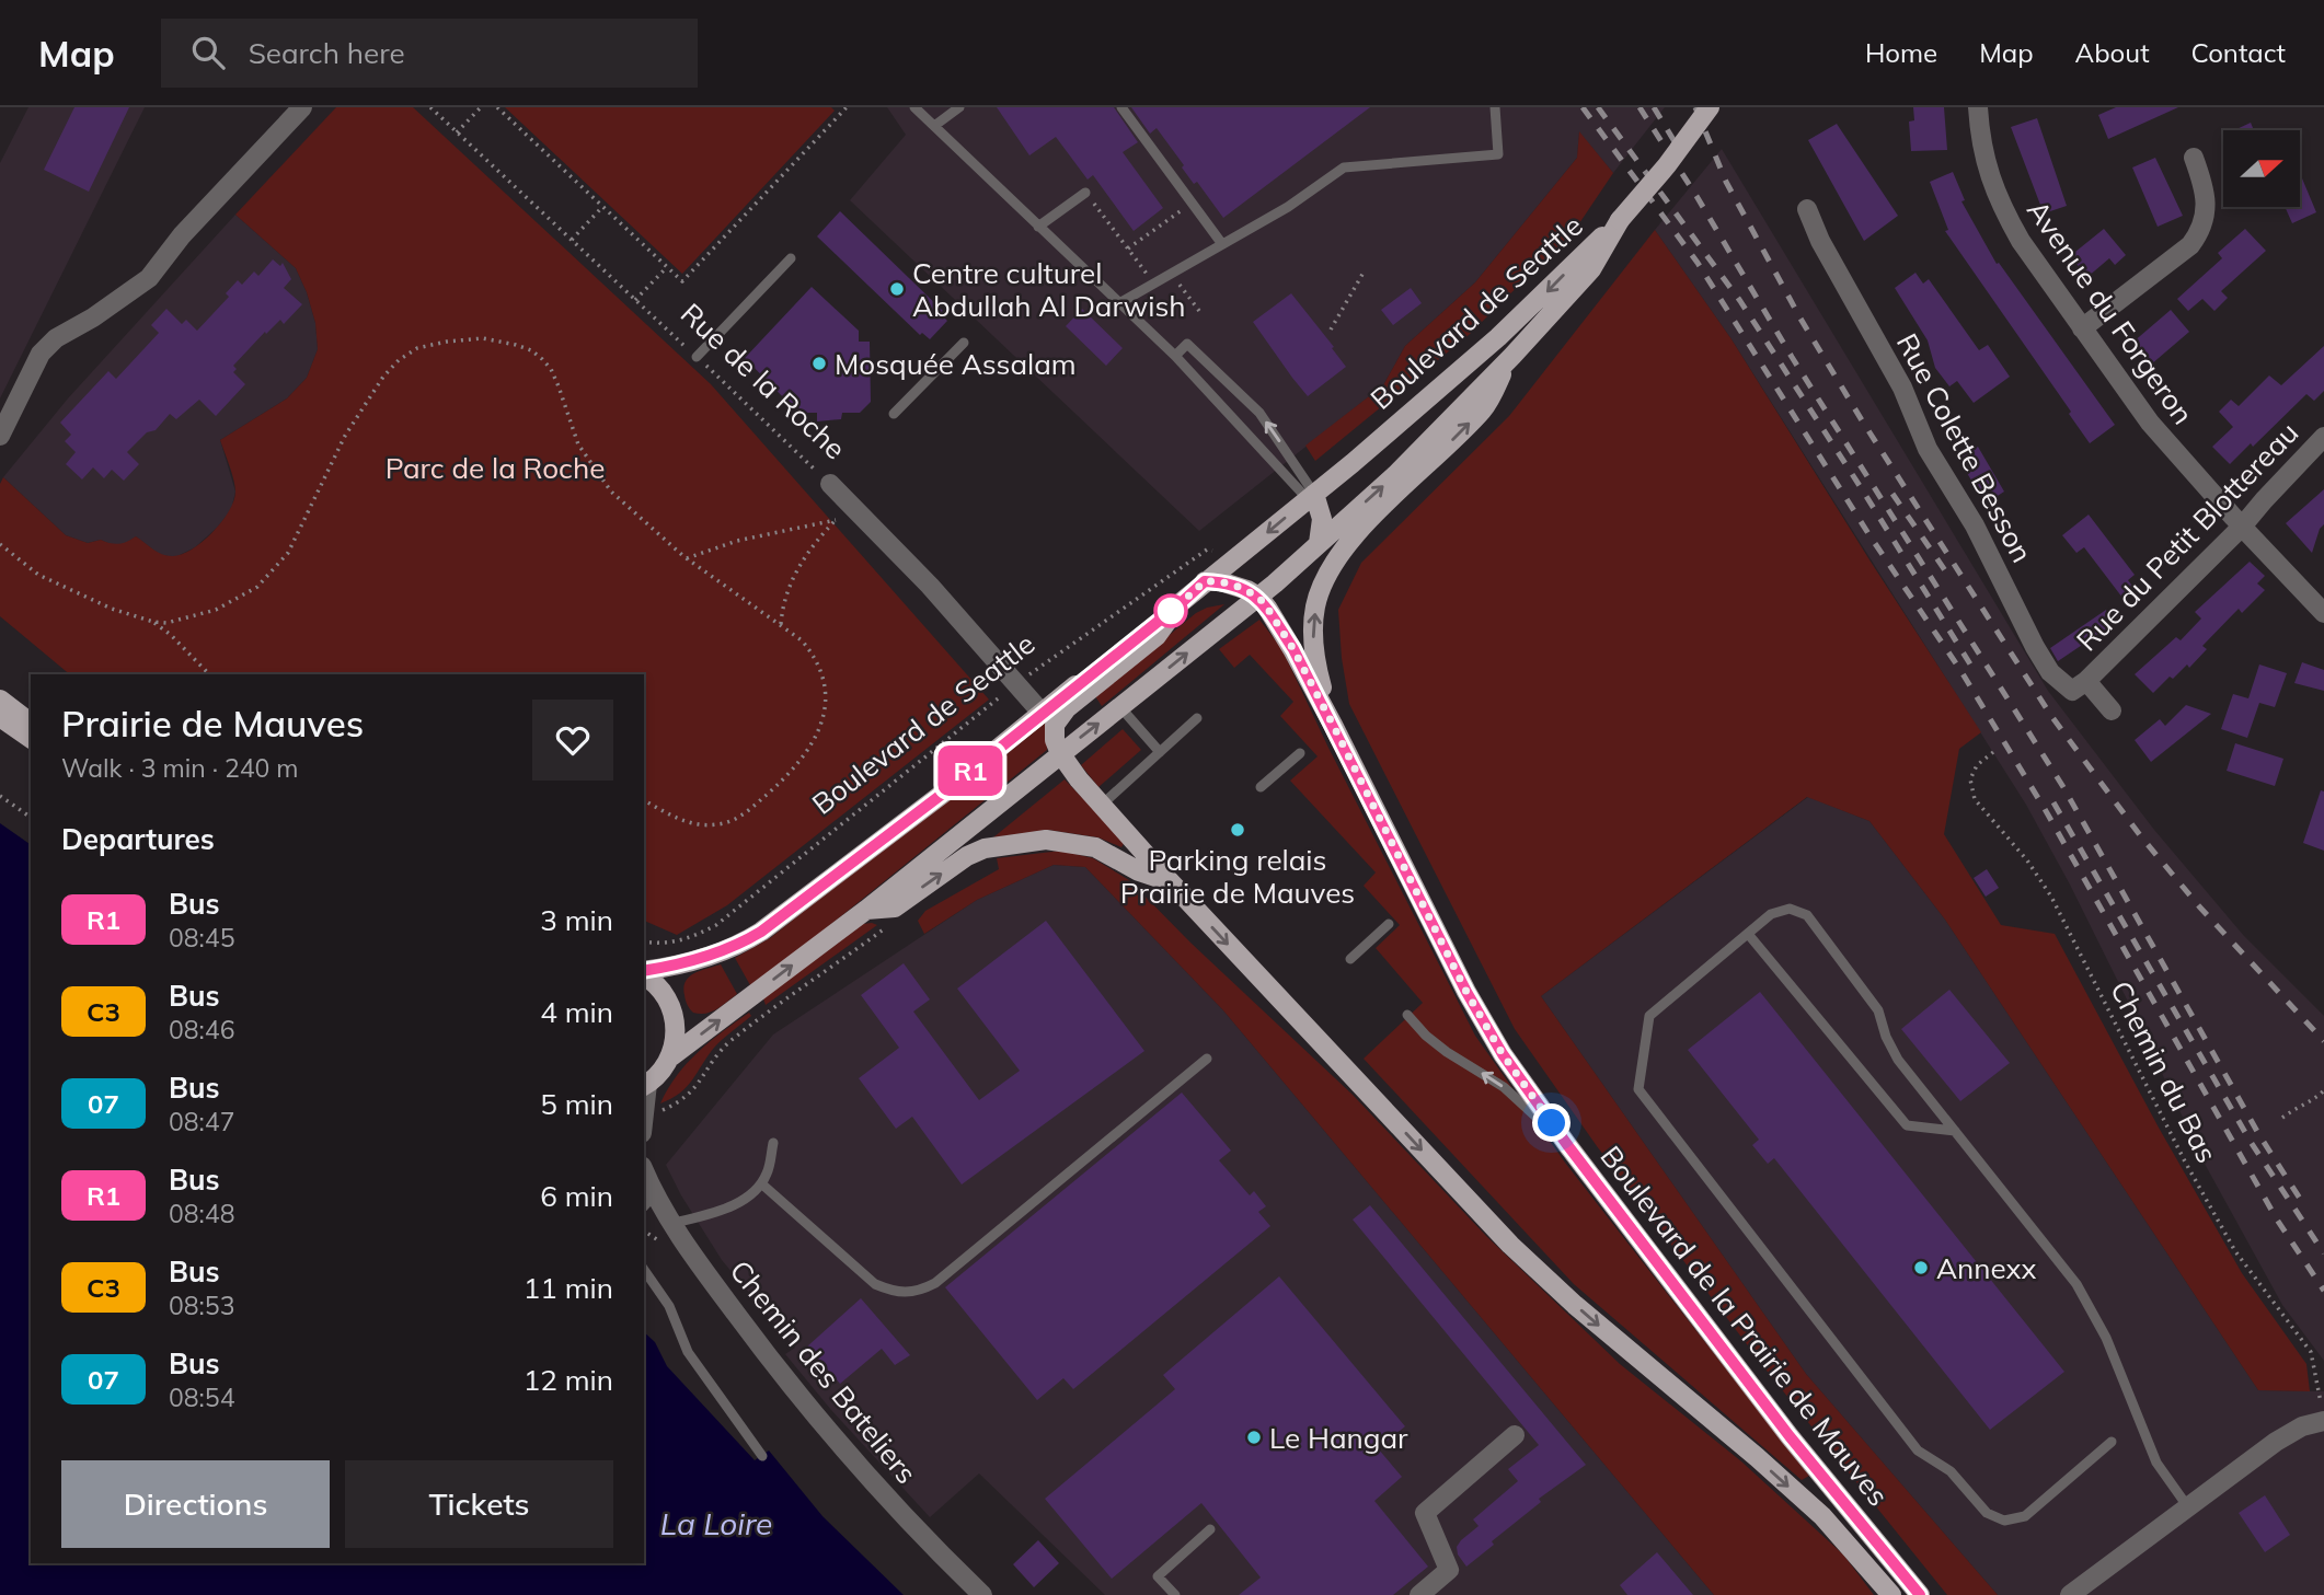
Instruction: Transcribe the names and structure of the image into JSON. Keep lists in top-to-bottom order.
{
  "streets": {
    "main road": ["Boulevard de Seattle", "Boulevard de la Prairie de Mauves"],
    "street": [
      "Avenue du Forgeron",
      "Rue de la Roche",
      "Rue Colette Besson",
      "Rue du Petit Blottereau",
      "Chemin des Bateliers"
    ],
    "path": ["Chemin du Bas"]
  },
  "crossings": [
    ["Boulevard de Seattle", "Rue de la Roche"],
    ["Boulevard de Seattle", "Boulevard de la Prairie de Mauves"],
    ["Avenue du Forgeron", "Rue du Petit Blottereau"],
    ["Rue Colette Besson", "Rue du Petit Blottereau"]
  ],
  "water": ["La Loire"],
  "parks": ["Parc de la Roche"],
  "places": [
    "Centre culturel Abdullah Al Darwish",
    "Mosquée Assalam",
    "Parking relais Prairie de Mauves",
    "Annexx",
    "Le Hangar"
  ],
  "lines": ["bus line R1"],
  "north": "right",
  "page": {
    "header": "Map",
    "search": "Search here",
    "nav": [
      "Home",
      "Map",
      "About",
      "Contact"
    ],
    "on_map": "R1",
    "heading": [
      ["Prairie de Mauves", "Walk · 3 min · 240 m"],
      "Departures"
    ],
    "list": [
      {
        "mark": "R1",
        "name": "Bus",
        "note": "08:45",
        "value": "3 min"
      },
      {
        "mark": "C3",
        "name": "Bus",
        "note": "08:46",
        "value": "4 min"
      },
      {
        "mark": "07",
        "name": "Bus",
        "note": "08:47",
        "value": "5 min"
      },
      {
        "mark": "R1",
        "name": "Bus",
        "note": "08:48",
        "value": "6 min"
      },
      {
        "mark": "C3",
        "name": "Bus",
        "note": "08:53",
        "value": "11 min"
      },
      {
        "mark": "07",
        "name": "Bus",
        "note": "08:54",
        "value": "12 min"
      }
    ],
    "buttons": ["Directions", "Tickets"]
  }
}
